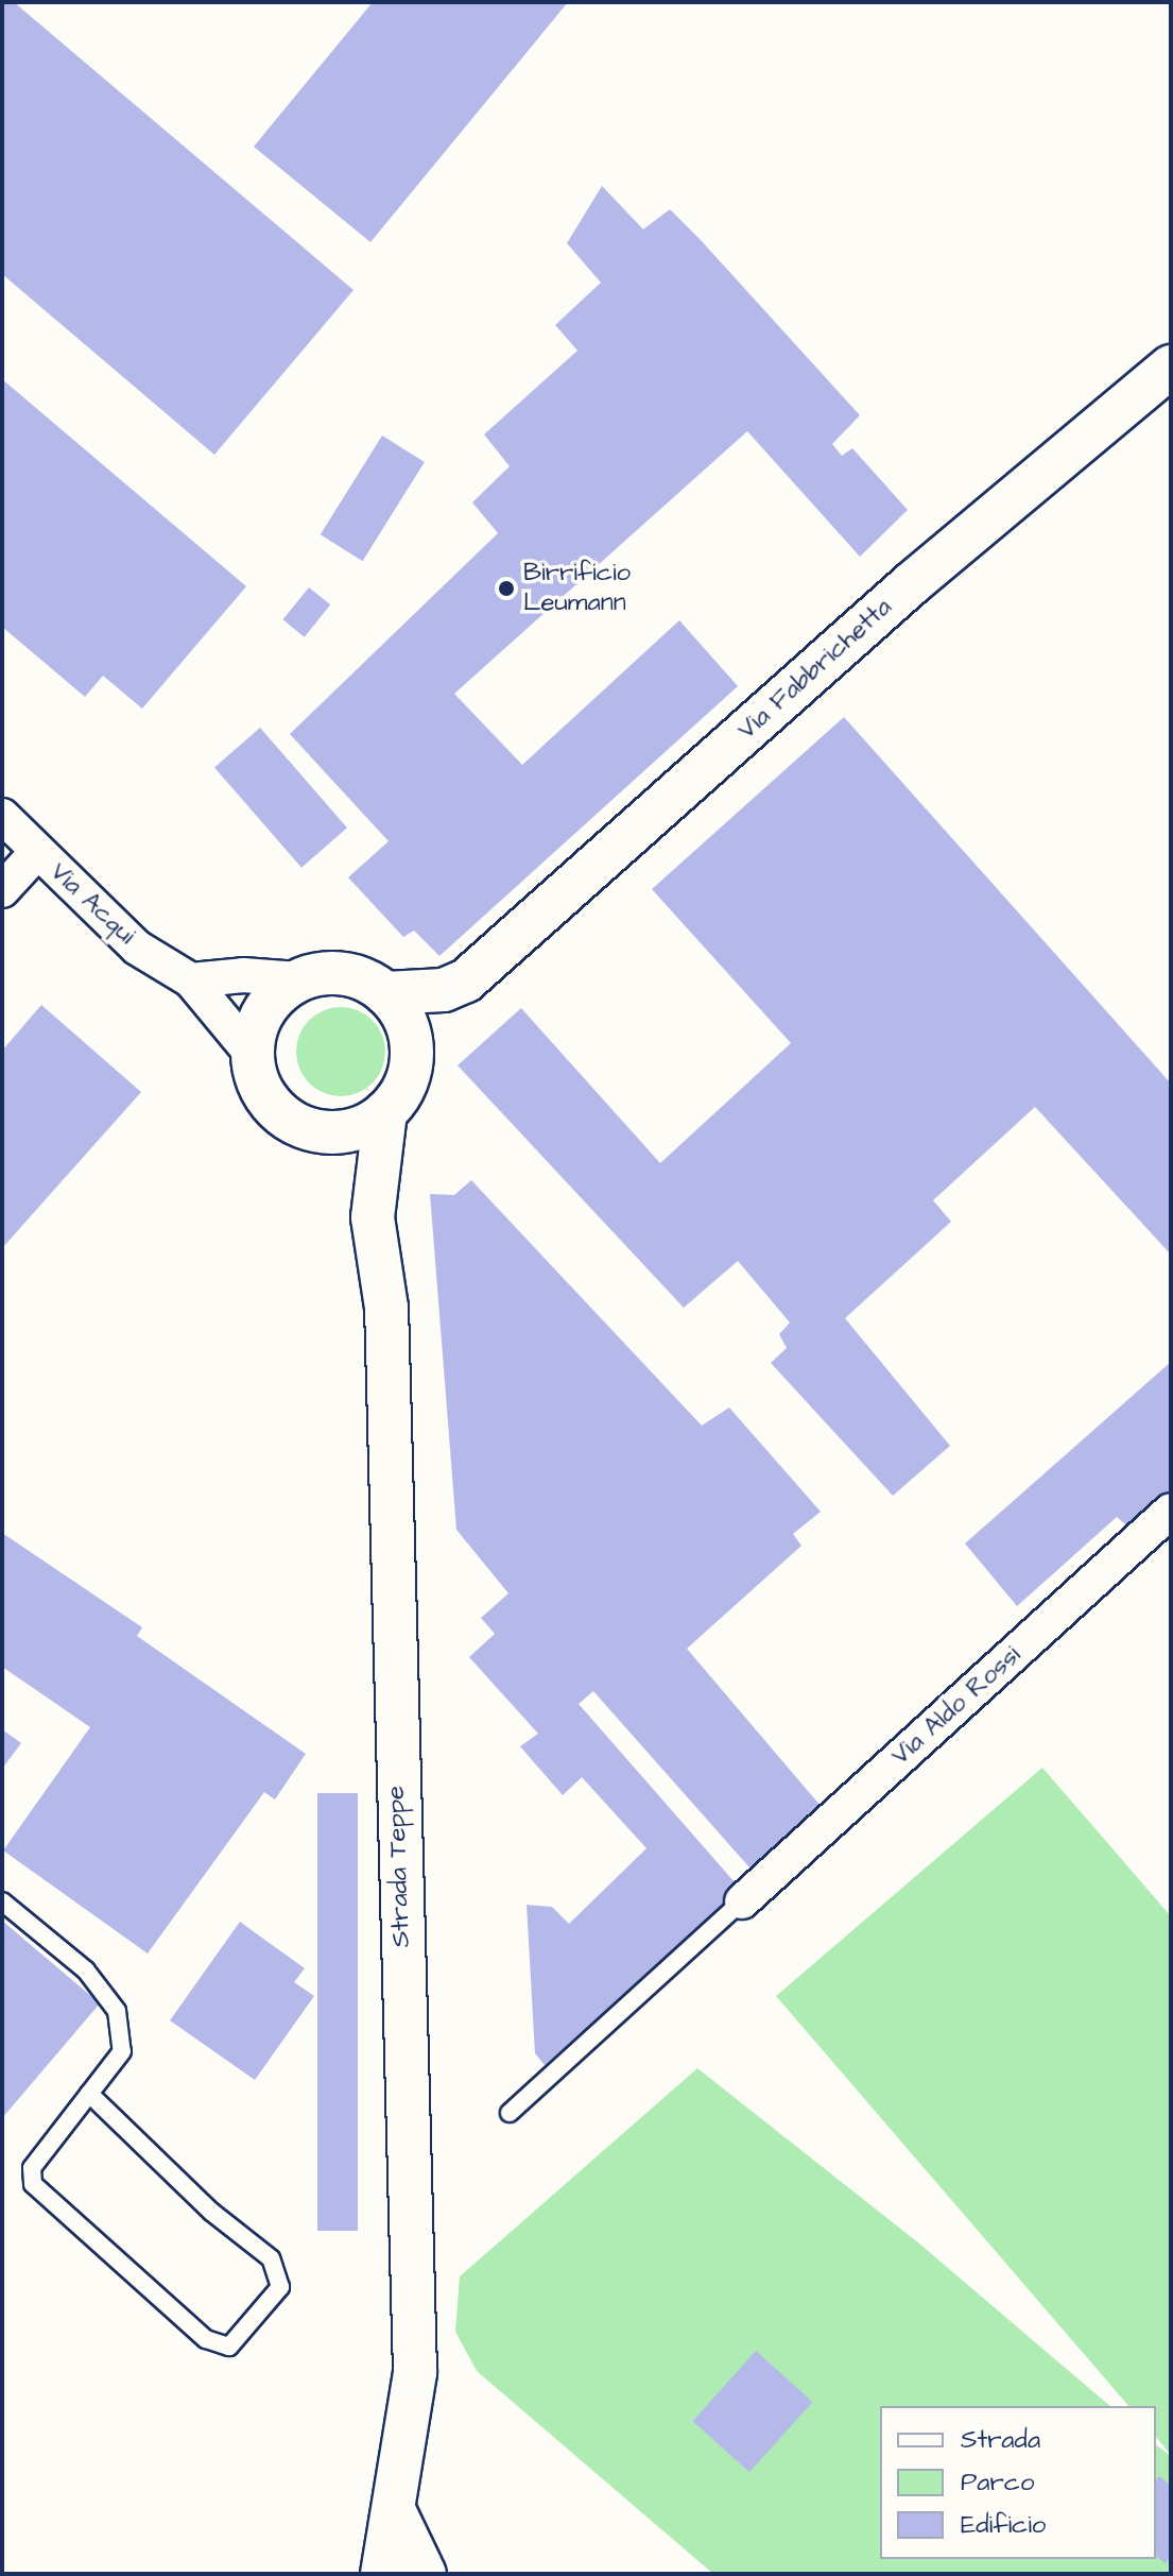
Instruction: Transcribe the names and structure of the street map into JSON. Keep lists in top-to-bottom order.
{
  "streets": {
    "street": [
      "Via Fabbrichetta",
      "Via Acqui",
      "Via Aldo Rossi",
      "Strada Teppe"
    ]
  },
  "crossings": [
    ["Via Fabbrichetta", "Via Acqui"],
    ["Via Fabbrichetta", "Strada Teppe"],
    ["Via Acqui", "Strada Teppe"]
  ],
  "places": ["Birrificio Leumann"],
  "legend": ["Strada", "Parco", "Edificio"]
}
